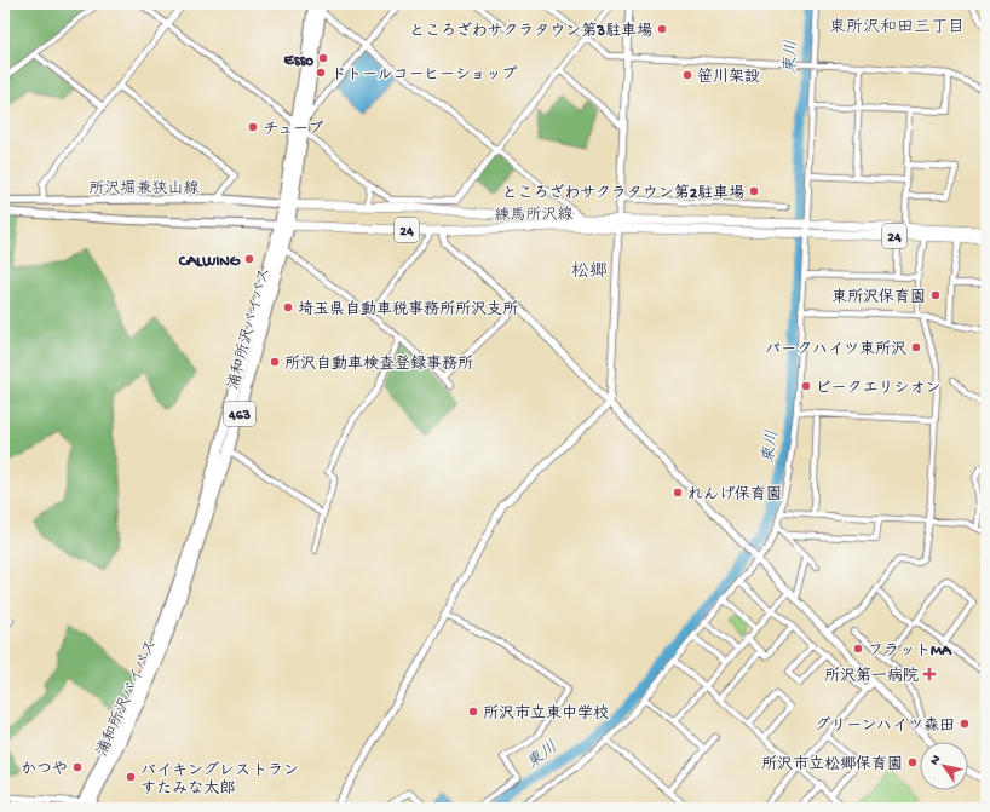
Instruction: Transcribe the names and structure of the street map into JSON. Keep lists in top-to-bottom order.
{
  "streets": {
    "highway": ["浦和所沢バイパス", "463"],
    "main road": ["所沢堀兼狭山線", "練馬所沢線", "24"]
  },
  "crossings": [
    ["所沢堀兼狭山線", "練馬所沢線"],
    ["所沢堀兼狭山線", "浦和所沢バイパス"],
    ["練馬所沢線", "24"],
    ["練馬所沢線", "浦和所沢バイパス"]
  ],
  "districts": ["東所沢和田三丁目", "松郷"],
  "water": ["東川"],
  "places": {
    "other": [
      "ところざわサクラタウン第3駐車場",
      "Esso",
      "ドトールコーヒーショップ",
      "笹川架設",
      "チューブ",
      "ところざわサクラタウン第2駐車場",
      "CALWING",
      "東所沢保育園",
      "埼玉県自動車税事務所所沢支所",
      "パークハイツ東所沢",
      "所沢自動車検査登録事務所",
      "ピークエリシオン",
      "れんげ保育園",
      "フラットMA",
      "所沢市立東中学校",
      "グリーンハイツ森田",
      "所沢市立松郷保育園",
      "かつや",
      "バイキングレストラン すたみな太郎"
    ],
    "health": ["所沢第一病院"]
  },
  "north": "top left"
}
